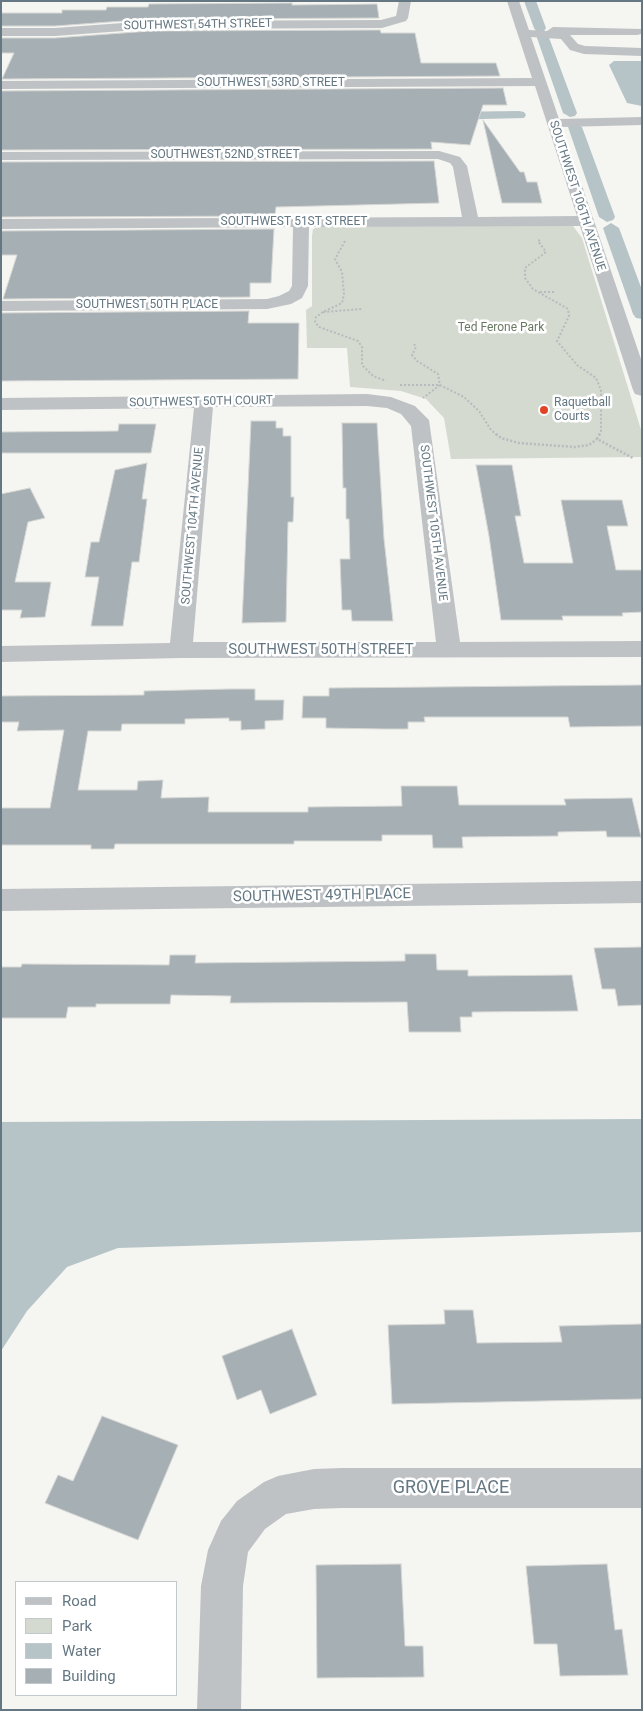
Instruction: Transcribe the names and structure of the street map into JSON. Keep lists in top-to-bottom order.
{
  "streets": {
    "street": [
      "SOUTHWEST 54TH STREET",
      "SOUTHWEST 53RD STREET",
      "SOUTHWEST 52ND STREET",
      "SOUTHWEST 106TH AVENUE",
      "SOUTHWEST 51ST STREET",
      "SOUTHWEST 50TH PLACE",
      "SOUTHWEST 50TH COURT",
      "SOUTHWEST 105TH AVENUE",
      "SOUTHWEST 104TH AVENUE",
      "SOUTHWEST 50TH STREET",
      "SOUTHWEST 49TH PLACE",
      "GROVE PLACE"
    ]
  },
  "crossings": [
    ["SOUTHWEST 53RD STREET", "SOUTHWEST 106TH AVENUE"],
    ["SOUTHWEST 52ND STREET", "SOUTHWEST 51ST STREET"],
    ["SOUTHWEST 106TH AVENUE", "SOUTHWEST 51ST STREET"],
    ["SOUTHWEST 51ST STREET", "SOUTHWEST 50TH PLACE"],
    ["SOUTHWEST 50TH COURT", "SOUTHWEST 105TH AVENUE"],
    ["SOUTHWEST 50TH COURT", "SOUTHWEST 104TH AVENUE"],
    ["SOUTHWEST 105TH AVENUE", "SOUTHWEST 50TH STREET"],
    ["SOUTHWEST 104TH AVENUE", "SOUTHWEST 50TH STREET"]
  ],
  "parks": ["Ted Ferone Park"],
  "places": ["Raquetball Courts"],
  "legend": [
    "Road",
    "Park",
    "Water",
    "Building"
  ]
}
